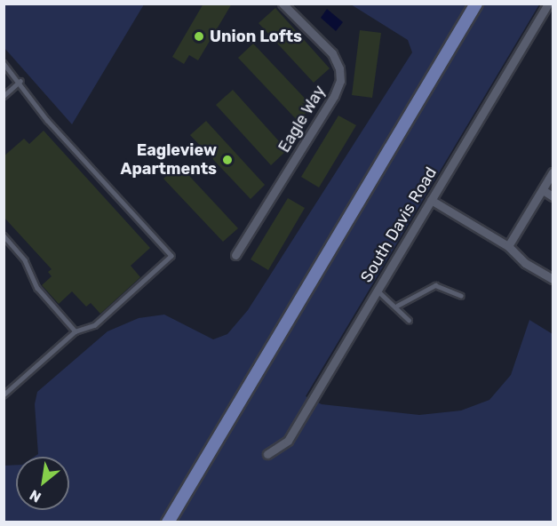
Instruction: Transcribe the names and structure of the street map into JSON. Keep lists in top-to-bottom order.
{
  "streets": {
    "street": ["Eagle Way", "South Davis Road"]
  },
  "places": ["Union Lofts", "Eagleview Apartments"],
  "north": "bottom left"
}
